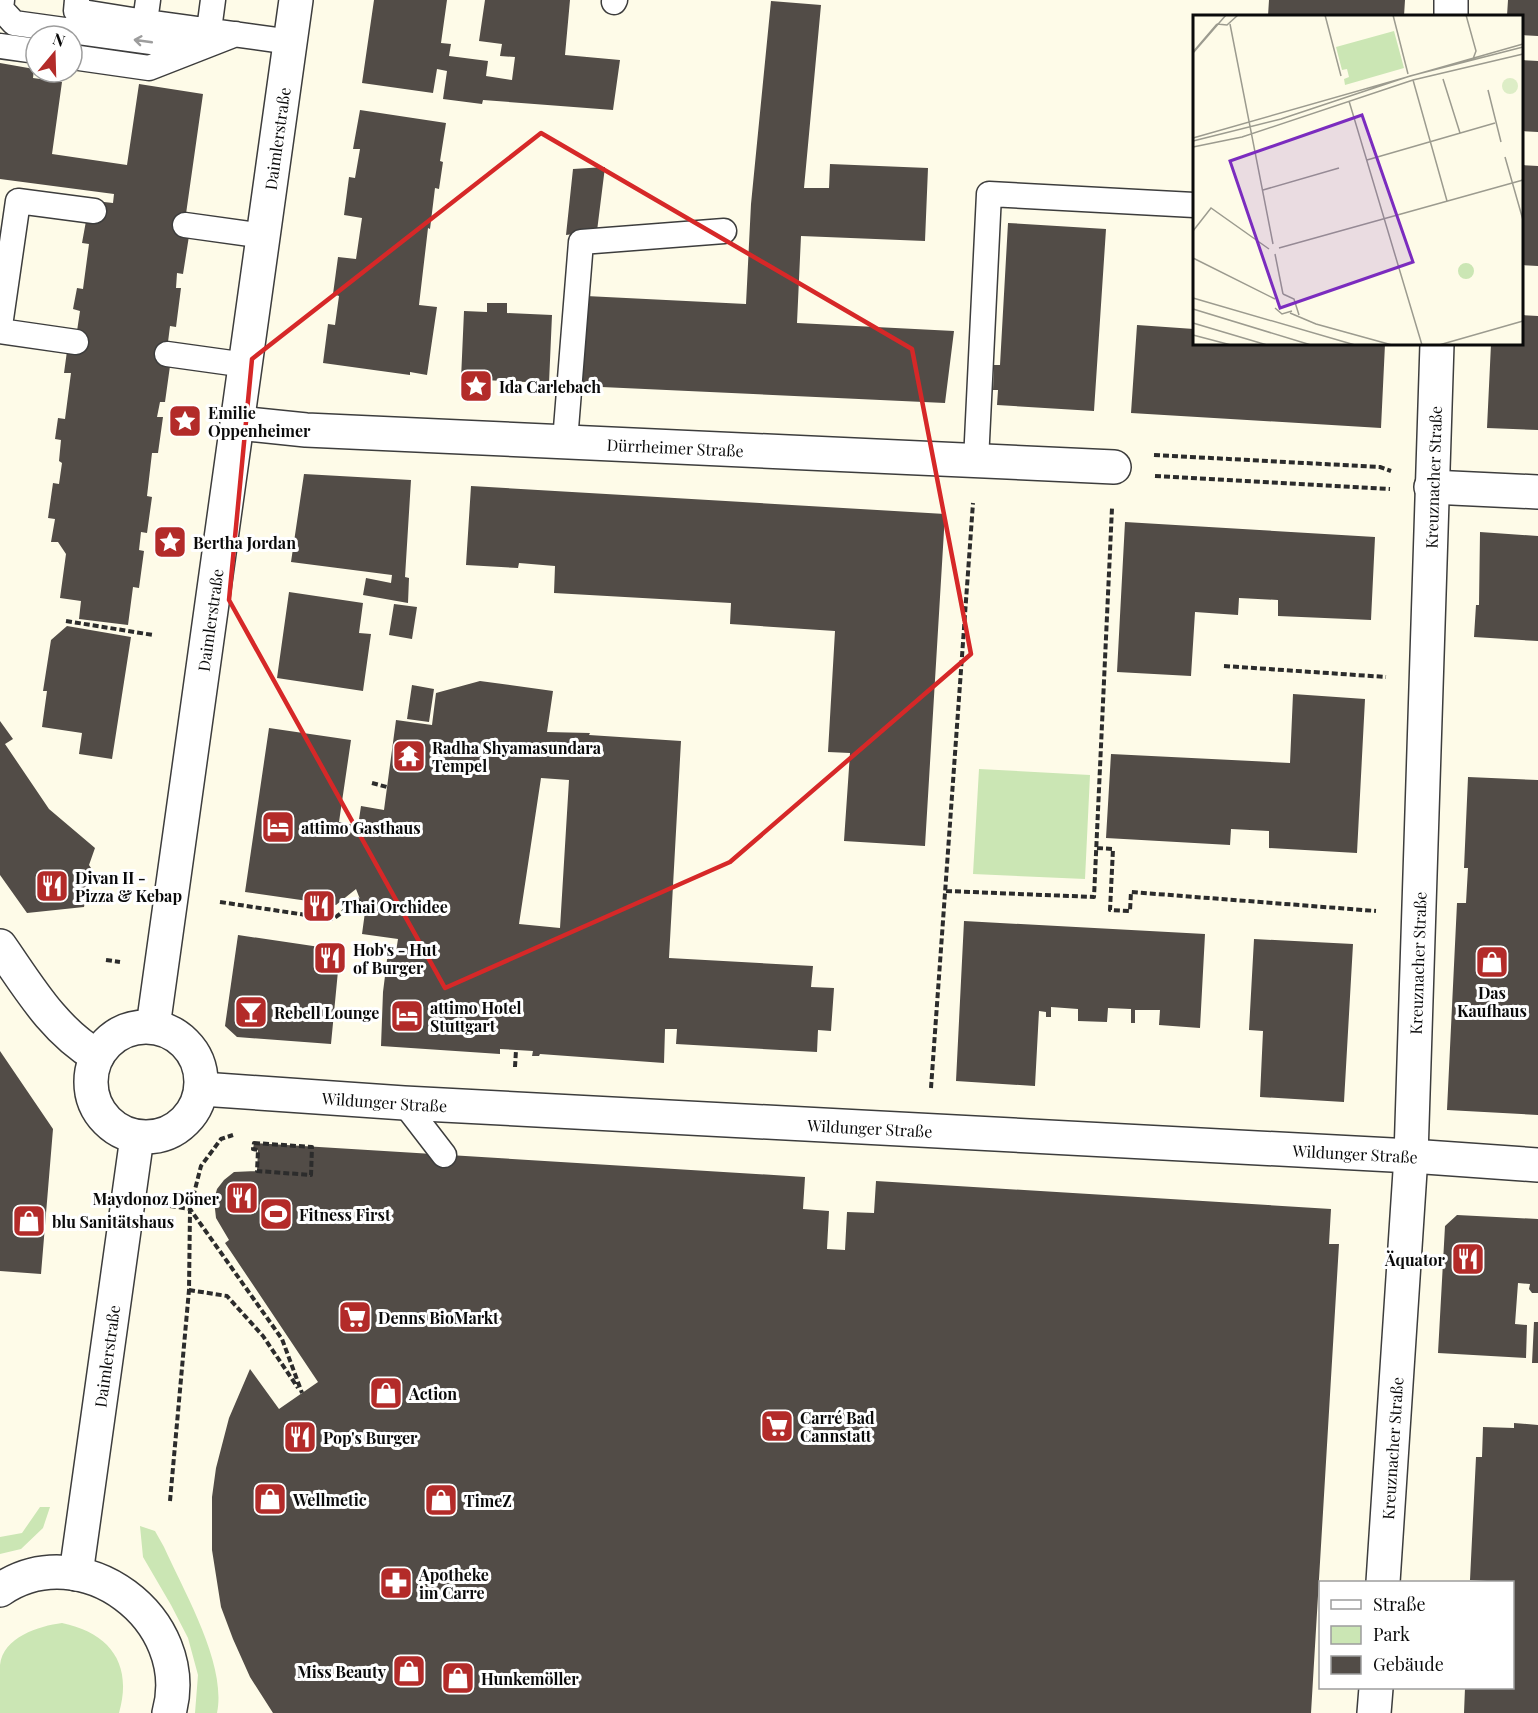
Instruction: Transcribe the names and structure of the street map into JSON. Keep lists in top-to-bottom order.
{
  "streets": {
    "street": [
      "Daimlerstraße",
      "Dürrheimer Straße",
      "Kreuznacher Straße",
      "Wildunger Straße"
    ]
  },
  "crossings": [
    ["Daimlerstraße", "Dürrheimer Straße"],
    ["Daimlerstraße", "Wildunger Straße"],
    ["Kreuznacher Straße", "Wildunger Straße"]
  ],
  "places": {
    "place": ["Ida Carlebach", "Emilie Oppenheimer", "Bertha Jordan"],
    "temple": ["Radha Shyamasundara Tempel"],
    "hotel": ["attimo Gasthaus", "attimo Hotel Stuttgart"],
    "restaurant": [
      "Divan II - Pizza & Kebap",
      "Thai Orchidee",
      "Hob's - Hut of Burger",
      "Maydonoz Döner",
      "Äquator",
      "Pop's Burger"
    ],
    "shop": [
      "Das Kaufhaus",
      "blu Sanitätshaus",
      "Action",
      "Wellmetic",
      "TimeZ",
      "Miss Beauty",
      "Hunkemöller"
    ],
    "bar": ["Rebell Lounge"],
    "sports": ["Fitness First"],
    "supermarket": ["Denns BioMarkt", "Carré Bad Cannstatt"],
    "pharmacy": ["Apotheke im Carre"]
  },
  "legend": ["Straße", "Park", "Gebäude"],
  "north": "top"
}
